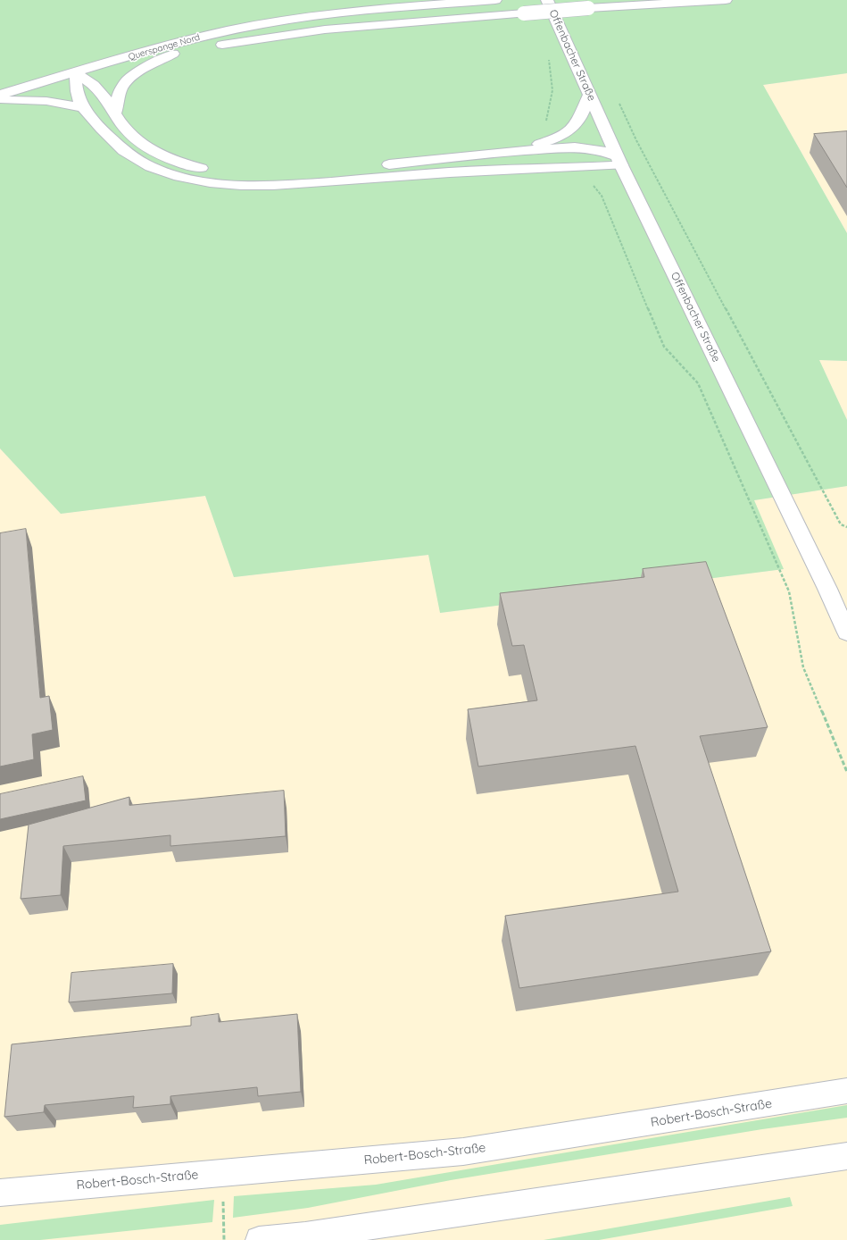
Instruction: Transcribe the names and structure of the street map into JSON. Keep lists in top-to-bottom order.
{
  "streets": {
    "main road": ["Querspange Nord", "Offenbacher Straße", "Robert-Bosch-Straße"]
  }
}
